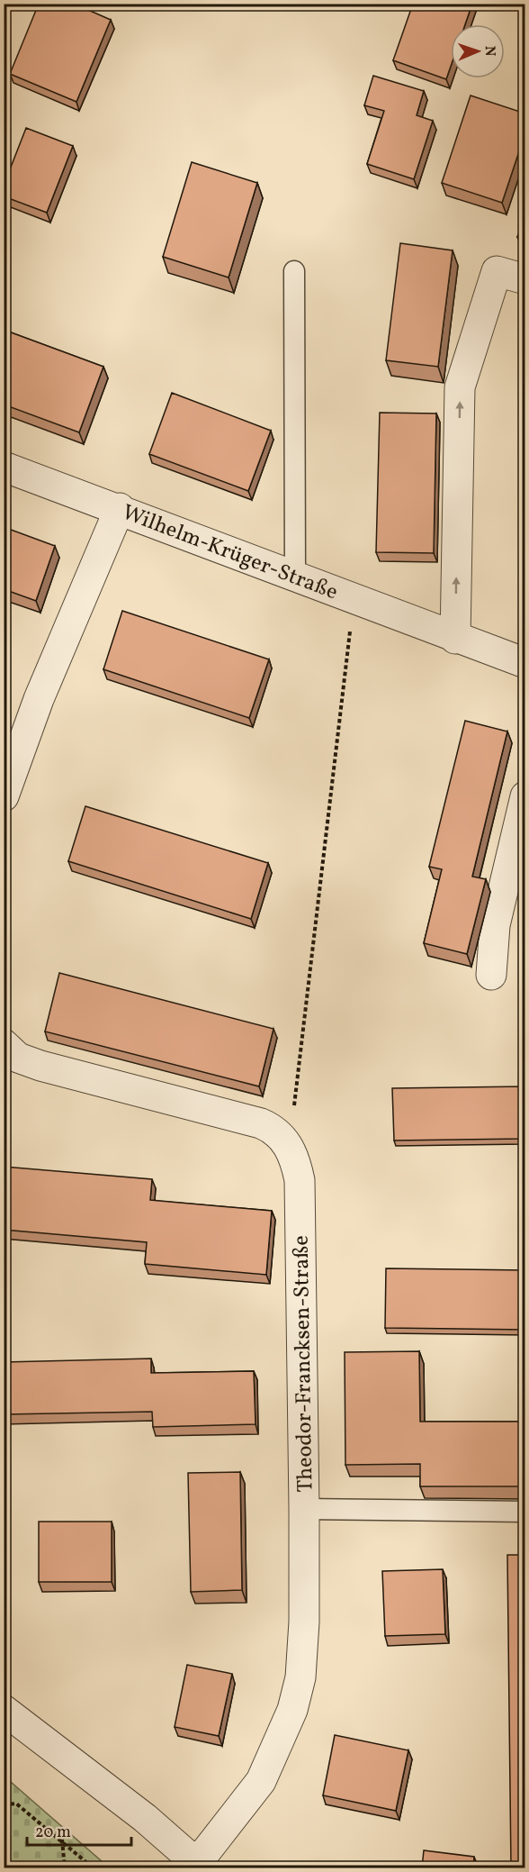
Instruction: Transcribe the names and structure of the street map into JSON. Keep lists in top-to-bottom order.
{
  "streets": {
    "street": ["Wilhelm-Krüger-Straße", "Theodor-Francksen-Straße"]
  },
  "scale_bar": "20 m",
  "north": "right"
}
